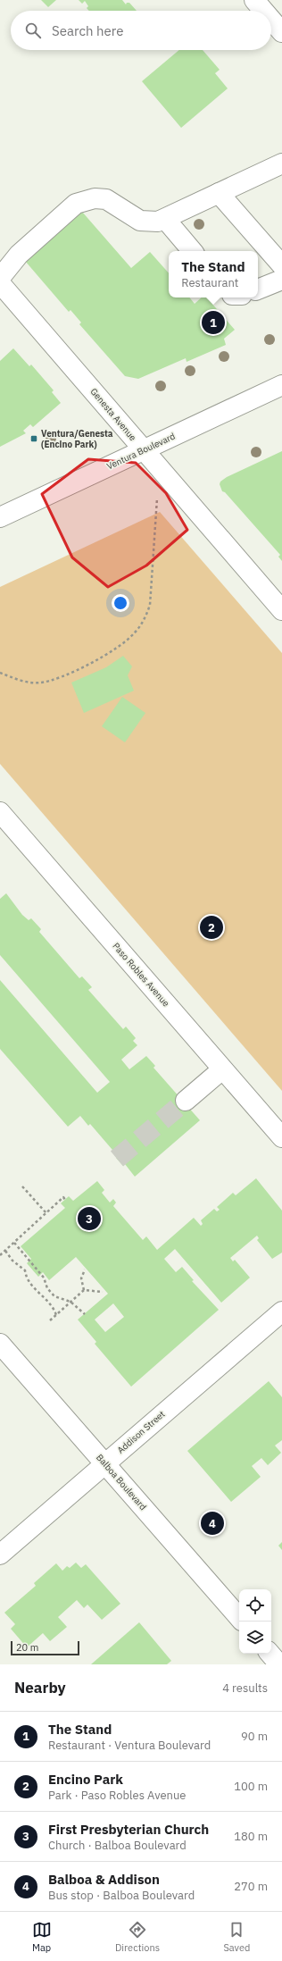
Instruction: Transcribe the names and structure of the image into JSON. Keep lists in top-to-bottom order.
{
  "streets": {
    "street": [
      "Genesta Avenue",
      "Ventura Boulevard",
      "Paso Robles Avenue",
      "Addison Street",
      "Balboa Boulevard"
    ]
  },
  "crossings": [
    ["Genesta Avenue", "Ventura Boulevard"],
    ["Addison Street", "Balboa Boulevard"]
  ],
  "places": {
    "transit": ["Ventura/Genesta (Encino Park)"]
  },
  "scale_bar": "20 m",
  "page": {
    "search": "Search here",
    "popup": ["The Stand", "Restaurant"],
    "pins": [
      "1",
      "2",
      "3",
      "4"
    ],
    "scale": "20 m",
    "heading": ["Nearby", "4 results"],
    "list": [
      {
        "mark": "1",
        "name": "The Stand",
        "note": "Restaurant · Ventura Boulevard",
        "value": "90 m"
      },
      {
        "mark": "2",
        "name": "Encino Park",
        "note": "Park · Paso Robles Avenue",
        "value": "100 m"
      },
      {
        "mark": "3",
        "name": "First Presbyterian Church",
        "note": "Church · Balboa Boulevard",
        "value": "180 m"
      },
      {
        "mark": "4",
        "name": "Balboa & Addison",
        "note": "Bus stop · Balboa Boulevard",
        "value": "270 m"
      }
    ],
    "nav": ["Map", "Directions", "Saved"]
  }
}
